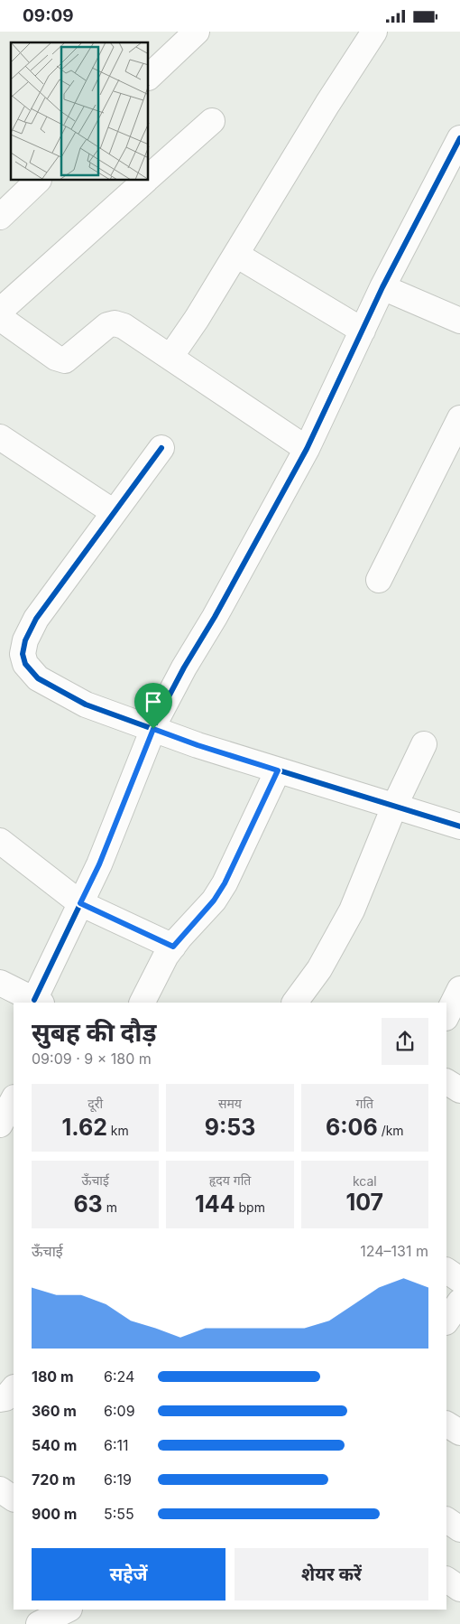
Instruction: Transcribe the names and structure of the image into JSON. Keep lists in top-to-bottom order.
{
  "page": {
    "status": "09:09",
    "heading": ["सुबह की दौड़", "09:09 · 9 × 180 m"],
    "stats": [
      ["दूरी", "1.62 km"],
      ["समय", "9:53"],
      ["गति", "6:06 /km"],
      ["ऊँचाई", "63 m"],
      ["हृदय गति", "144 bpm"],
      ["kcal", "107"]
    ],
    "chart": ["ऊँचाई", "124–131 m"],
    "list": [
      {
        "name": "180 m",
        "note": "6:24"
      },
      {
        "name": "360 m",
        "note": "6:09"
      },
      {
        "name": "540 m",
        "note": "6:11"
      },
      {
        "name": "720 m",
        "note": "6:19"
      },
      {
        "name": "900 m",
        "note": "5:55"
      }
    ],
    "buttons": ["सहेजें", "शेयर करें"]
  }
}
